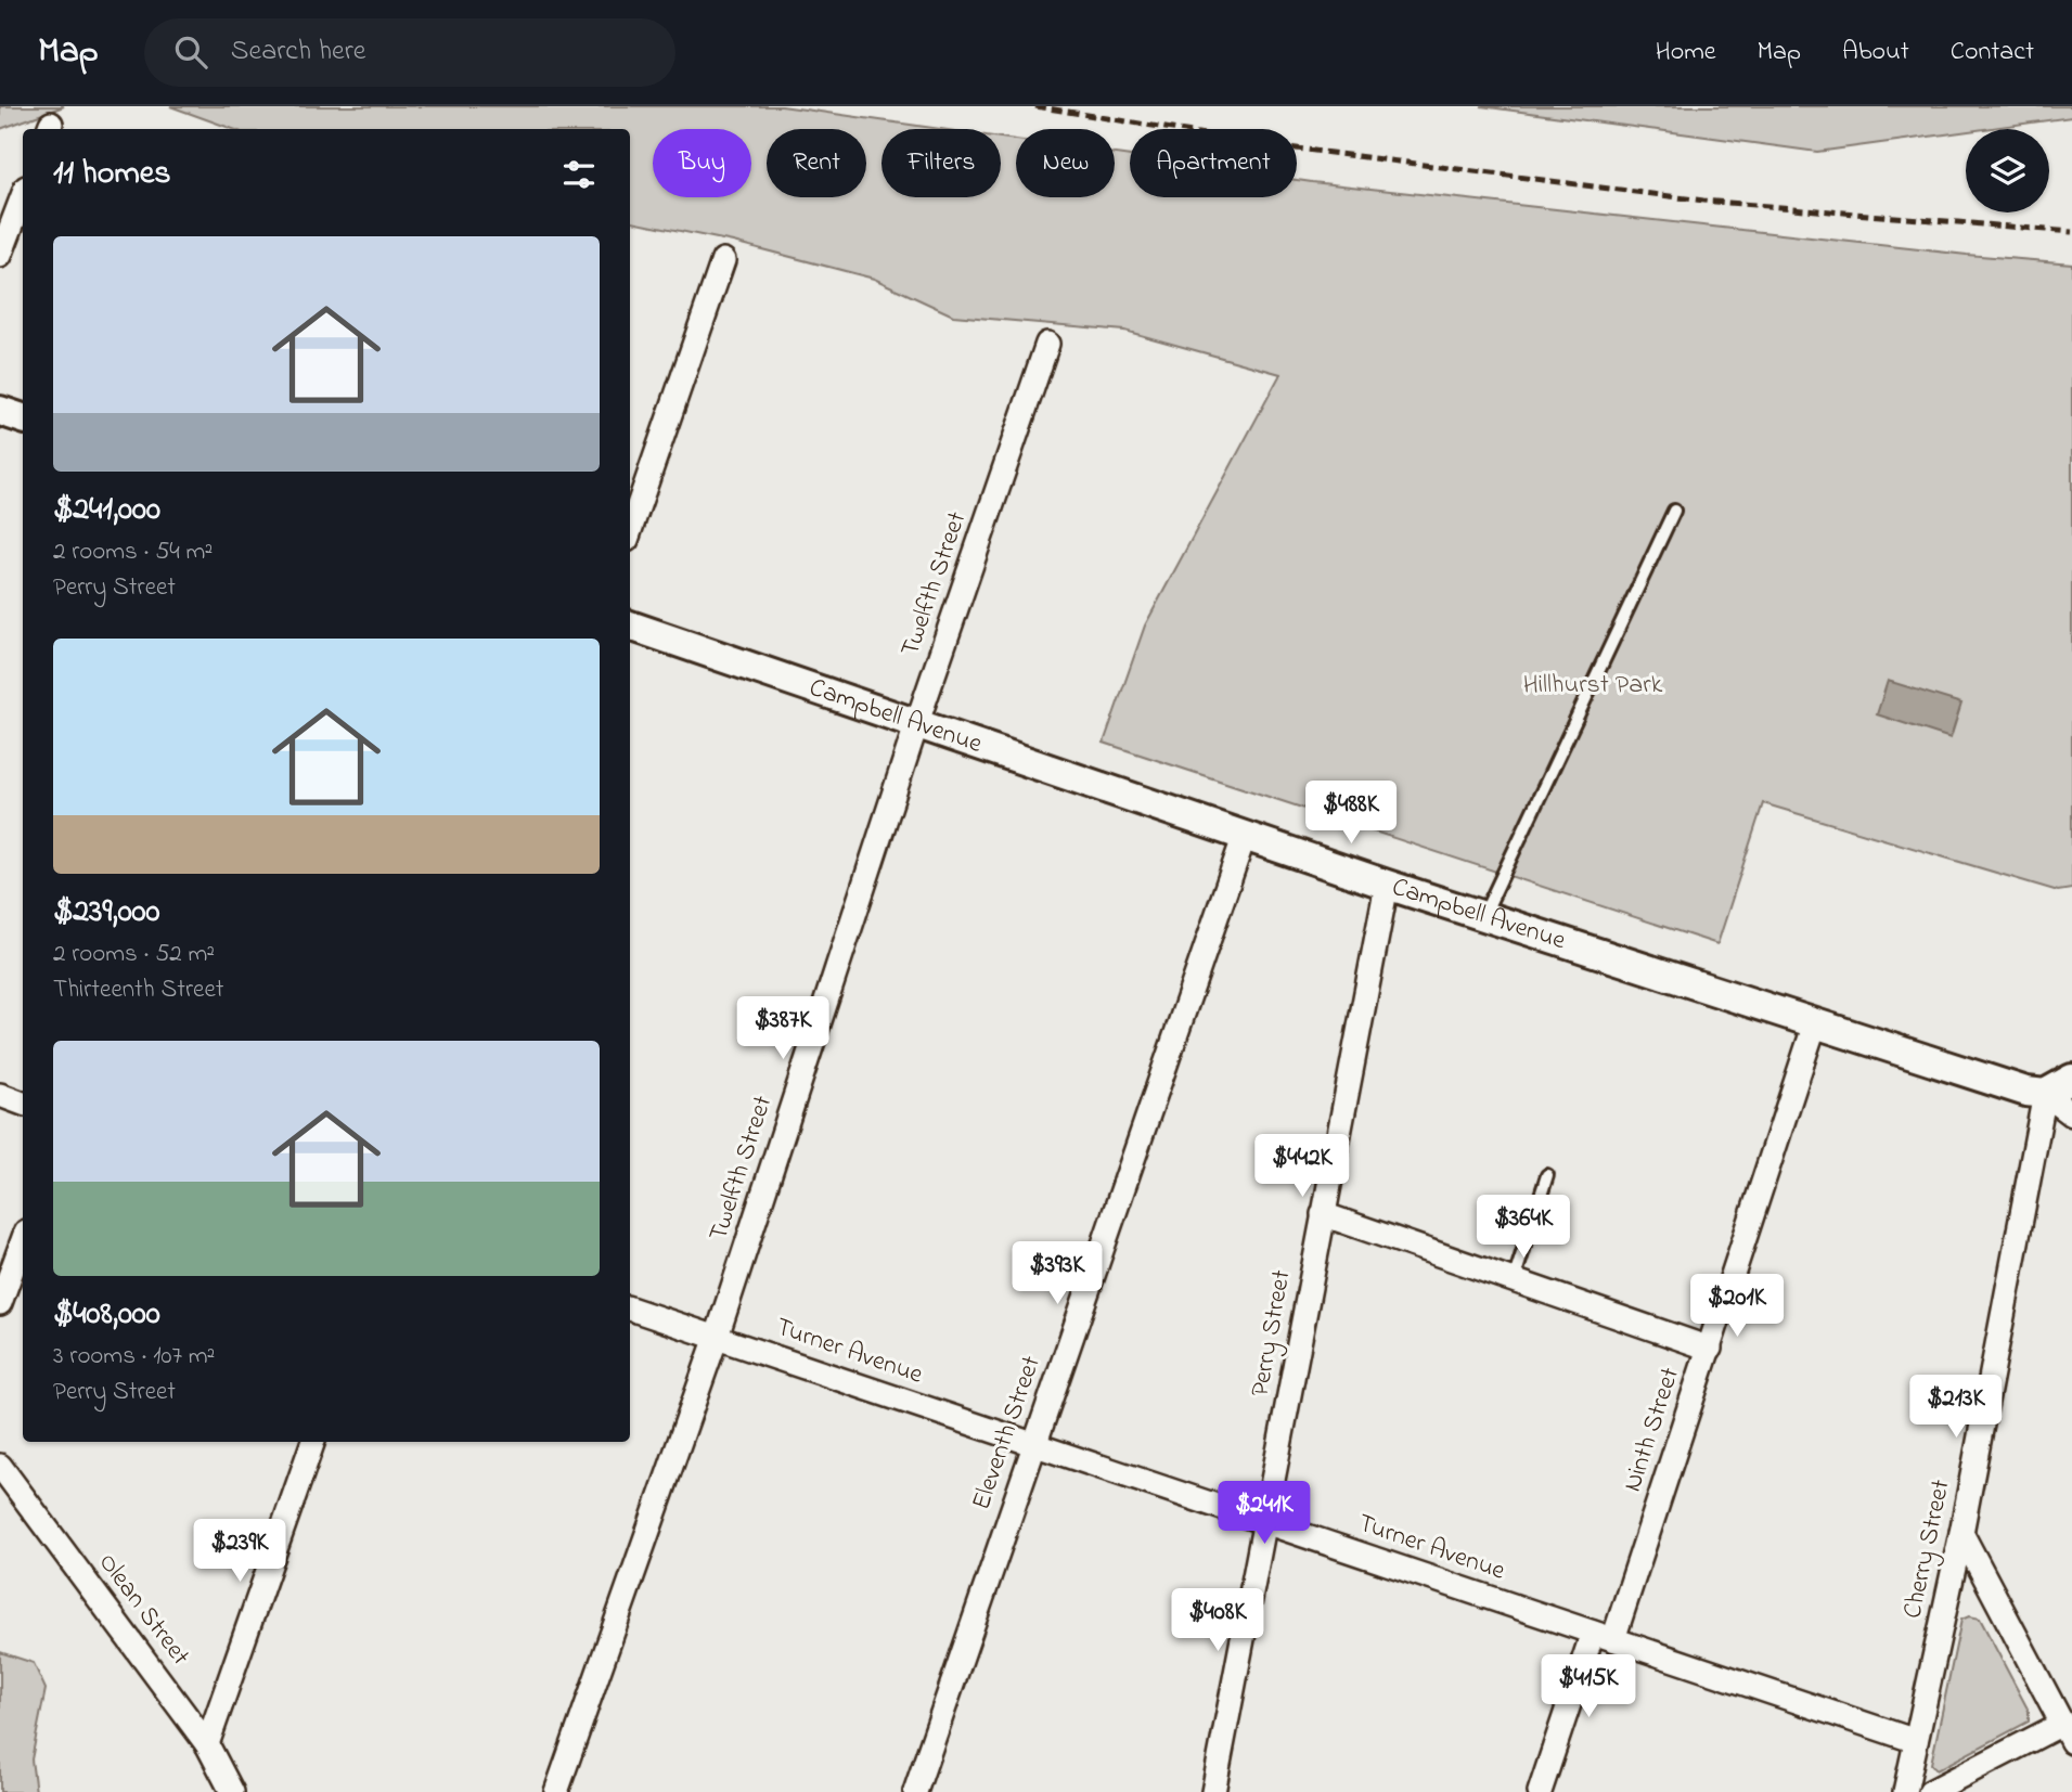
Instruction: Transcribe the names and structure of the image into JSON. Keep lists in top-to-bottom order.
{
  "streets": {
    "street": [
      "Twelfth Street",
      "Campbell Avenue",
      "Perry Street",
      "Turner Avenue",
      "Ninth Street",
      "Eleventh Street",
      "Cherry Street",
      "Olean Street"
    ]
  },
  "crossings": [
    ["Twelfth Street", "Campbell Avenue"],
    ["Twelfth Street", "Turner Avenue"],
    ["Campbell Avenue", "Perry Street"],
    ["Campbell Avenue", "Ninth Street"],
    ["Campbell Avenue", "Eleventh Street"],
    ["Campbell Avenue", "Cherry Street"],
    ["Perry Street", "Turner Avenue"],
    ["Turner Avenue", "Ninth Street"],
    ["Turner Avenue", "Eleventh Street"],
    ["Turner Avenue", "Cherry Street"]
  ],
  "parks": ["Hillhurst Park"],
  "page": {
    "header": "Map",
    "search": "Search here",
    "nav": [
      "Home",
      "Map",
      "About",
      "Contact"
    ],
    "chip": [
      "Buy",
      "Rent",
      "Filters",
      "New",
      "Apartment"
    ],
    "heading": "11 homes",
    "list": [
      {
        "name": "$241,000",
        "note": "2 rooms · 54 m² · Perry Street"
      },
      {
        "name": "$239,000",
        "note": "2 rooms · 52 m² · Thirteenth Street"
      },
      {
        "name": "$408,000",
        "note": "3 rooms · 107 m² · Perry Street"
      }
    ],
    "price": [
      "$488K",
      "$387K",
      "$442K",
      "$364K",
      "$393K",
      "$201K",
      "$213K",
      "$241K",
      "$239K",
      "$408K",
      "$415K"
    ]
  }
}
